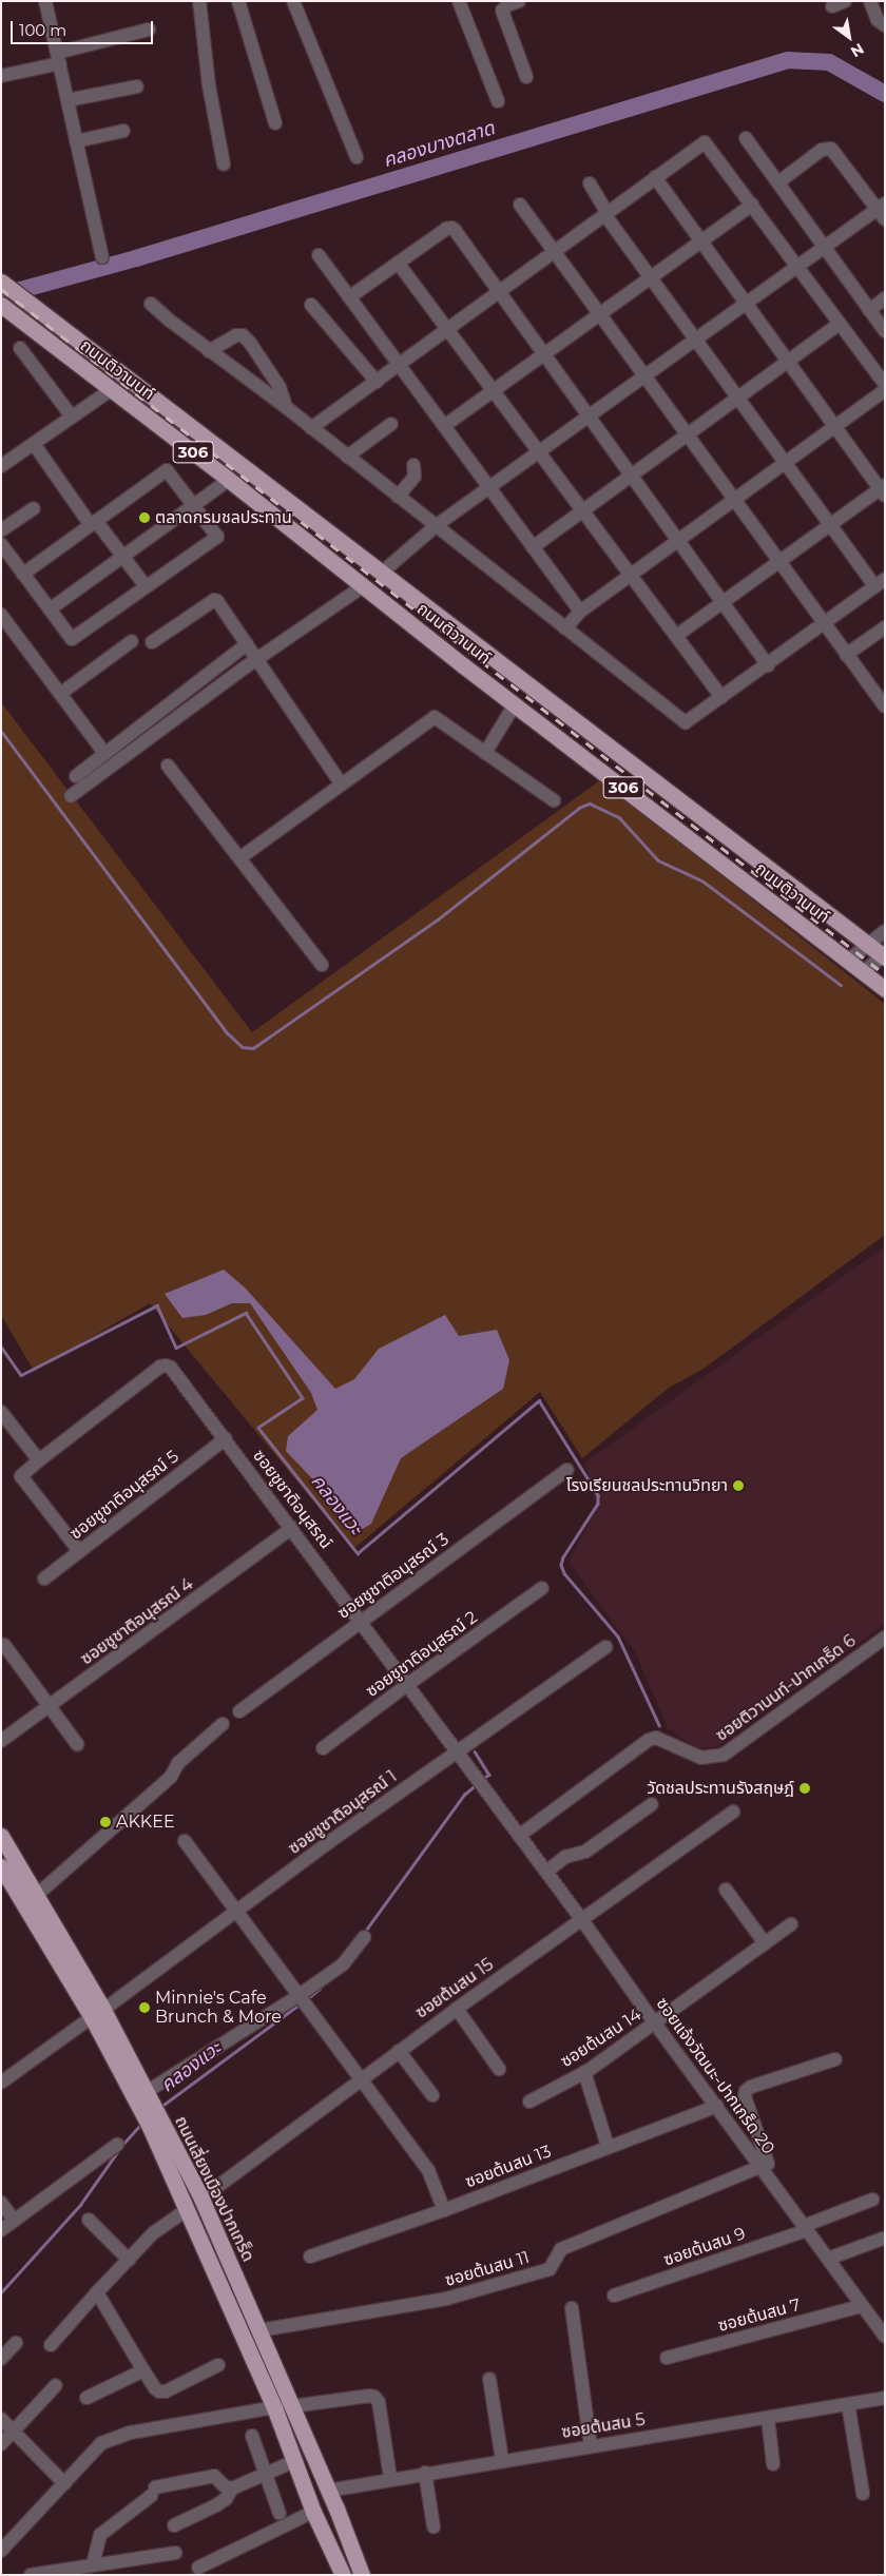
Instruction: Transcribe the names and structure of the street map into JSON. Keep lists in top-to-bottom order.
{
  "streets": {
    "main road": ["ถนนติวานนท์", "306", "ถนนเลี่ยงเมืองปากเกร็ด"],
    "street": [
      "ซอยชูชาติอนุสรณ์ 5",
      "ซอยชูชาติอนุสรณ์",
      "ซอยชูชาติอนุสรณ์ 3",
      "ซอยชูชาติอนุสรณ์ 4",
      "ซอยชูชาติอนุสรณ์ 2",
      "ซอยติวานนท์-ปากเกร็ด 6",
      "ซอยชูชาติอนุสรณ์ 1",
      "ซอยต้นสน 15",
      "ซอยต้นสน 14",
      "ซอยแจ้งวัฒนะ-ปากเกร็ด 20",
      "ซอยต้นสน 13",
      "ซอยต้นสน 9",
      "ซอยต้นสน 11",
      "ซอยต้นสน 7",
      "ซอยต้นสน 5"
    ]
  },
  "crossings": [
    ["ซอยชูชาติอนุสรณ์ 5", "ซอยชูชาติอนุสรณ์"],
    ["ซอยชูชาติอนุสรณ์", "ซอยชูชาติอนุสรณ์ 3"],
    ["ซอยชูชาติอนุสรณ์", "ซอยชูชาติอนุสรณ์ 4"],
    ["ซอยชูชาติอนุสรณ์", "ซอยชูชาติอนุสรณ์ 2"],
    ["ซอยชูชาติอนุสรณ์", "ซอยติวานนท์-ปากเกร็ด 6"],
    ["ซอยชูชาติอนุสรณ์", "ซอยชูชาติอนุสรณ์ 1"],
    ["ซอยชูชาติอนุสรณ์", "ซอยแจ้งวัฒนะ-ปากเกร็ด 20"],
    ["ซอยติวานนท์-ปากเกร็ด 6", "ซอยแจ้งวัฒนะ-ปากเกร็ด 20"],
    ["ซอยชูชาติอนุสรณ์ 1", "ถนนเลี่ยงเมืองปากเกร็ด"],
    ["ซอยต้นสน 15", "ซอยแจ้งวัฒนะ-ปากเกร็ด 20"],
    ["ซอยต้นสน 15", "ถนนเลี่ยงเมืองปากเกร็ด"],
    ["ซอยต้นสน 14", "ซอยแจ้งวัฒนะ-ปากเกร็ด 20"],
    ["ซอยแจ้งวัฒนะ-ปากเกร็ด 20", "ซอยต้นสน 13"],
    ["ซอยแจ้งวัฒนะ-ปากเกร็ด 20", "ซอยต้นสน 9"],
    ["ซอยแจ้งวัฒนะ-ปากเกร็ด 20", "ซอยต้นสน 11"],
    ["ซอยแจ้งวัฒนะ-ปากเกร็ด 20", "ซอยต้นสน 7"],
    ["ถนนเลี่ยงเมืองปากเกร็ด", "ซอยต้นสน 11"],
    ["ถนนเลี่ยงเมืองปากเกร็ด", "ซอยต้นสน 5"]
  ],
  "water": ["คลองบางตลาด", "คลองแวะ"],
  "places": [
    "ตลาดกรมชลประทาน",
    "โรงเรียนชลประทานวิทยา",
    "วัดชลประทานรังสฤษฎ์",
    "AKKEE",
    "Minnie's Cafe Brunch & More"
  ],
  "scale_bar": "100 m",
  "north": "bottom right"
}
